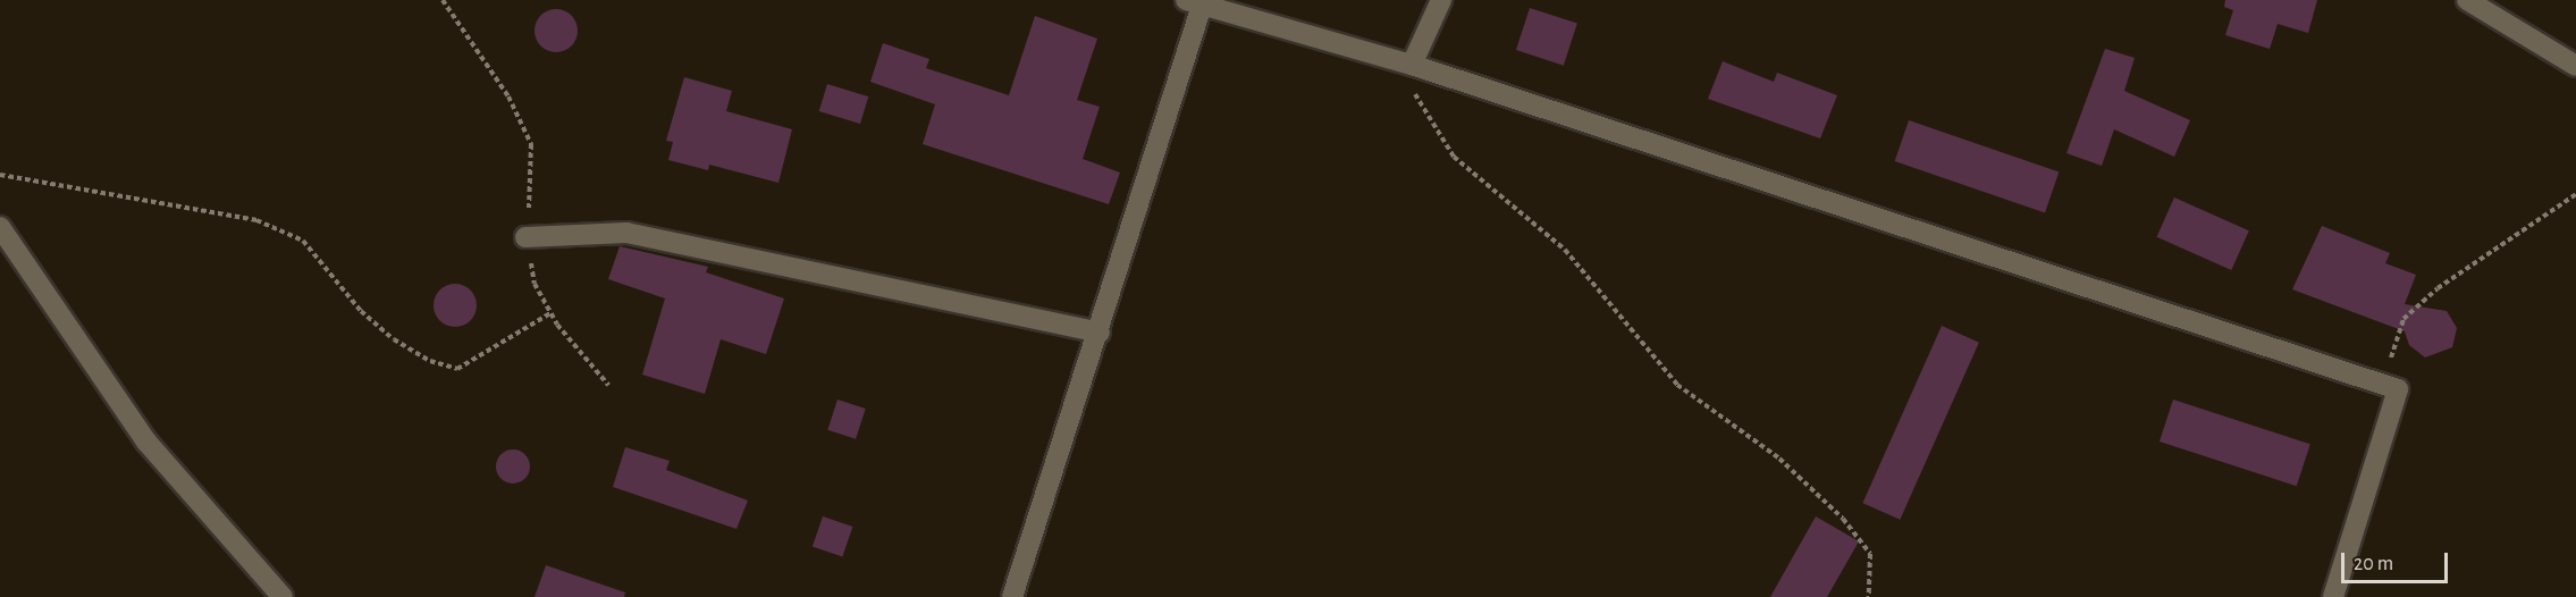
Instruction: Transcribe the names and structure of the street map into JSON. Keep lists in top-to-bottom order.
{
  "scale_bar": "20 m"
}
